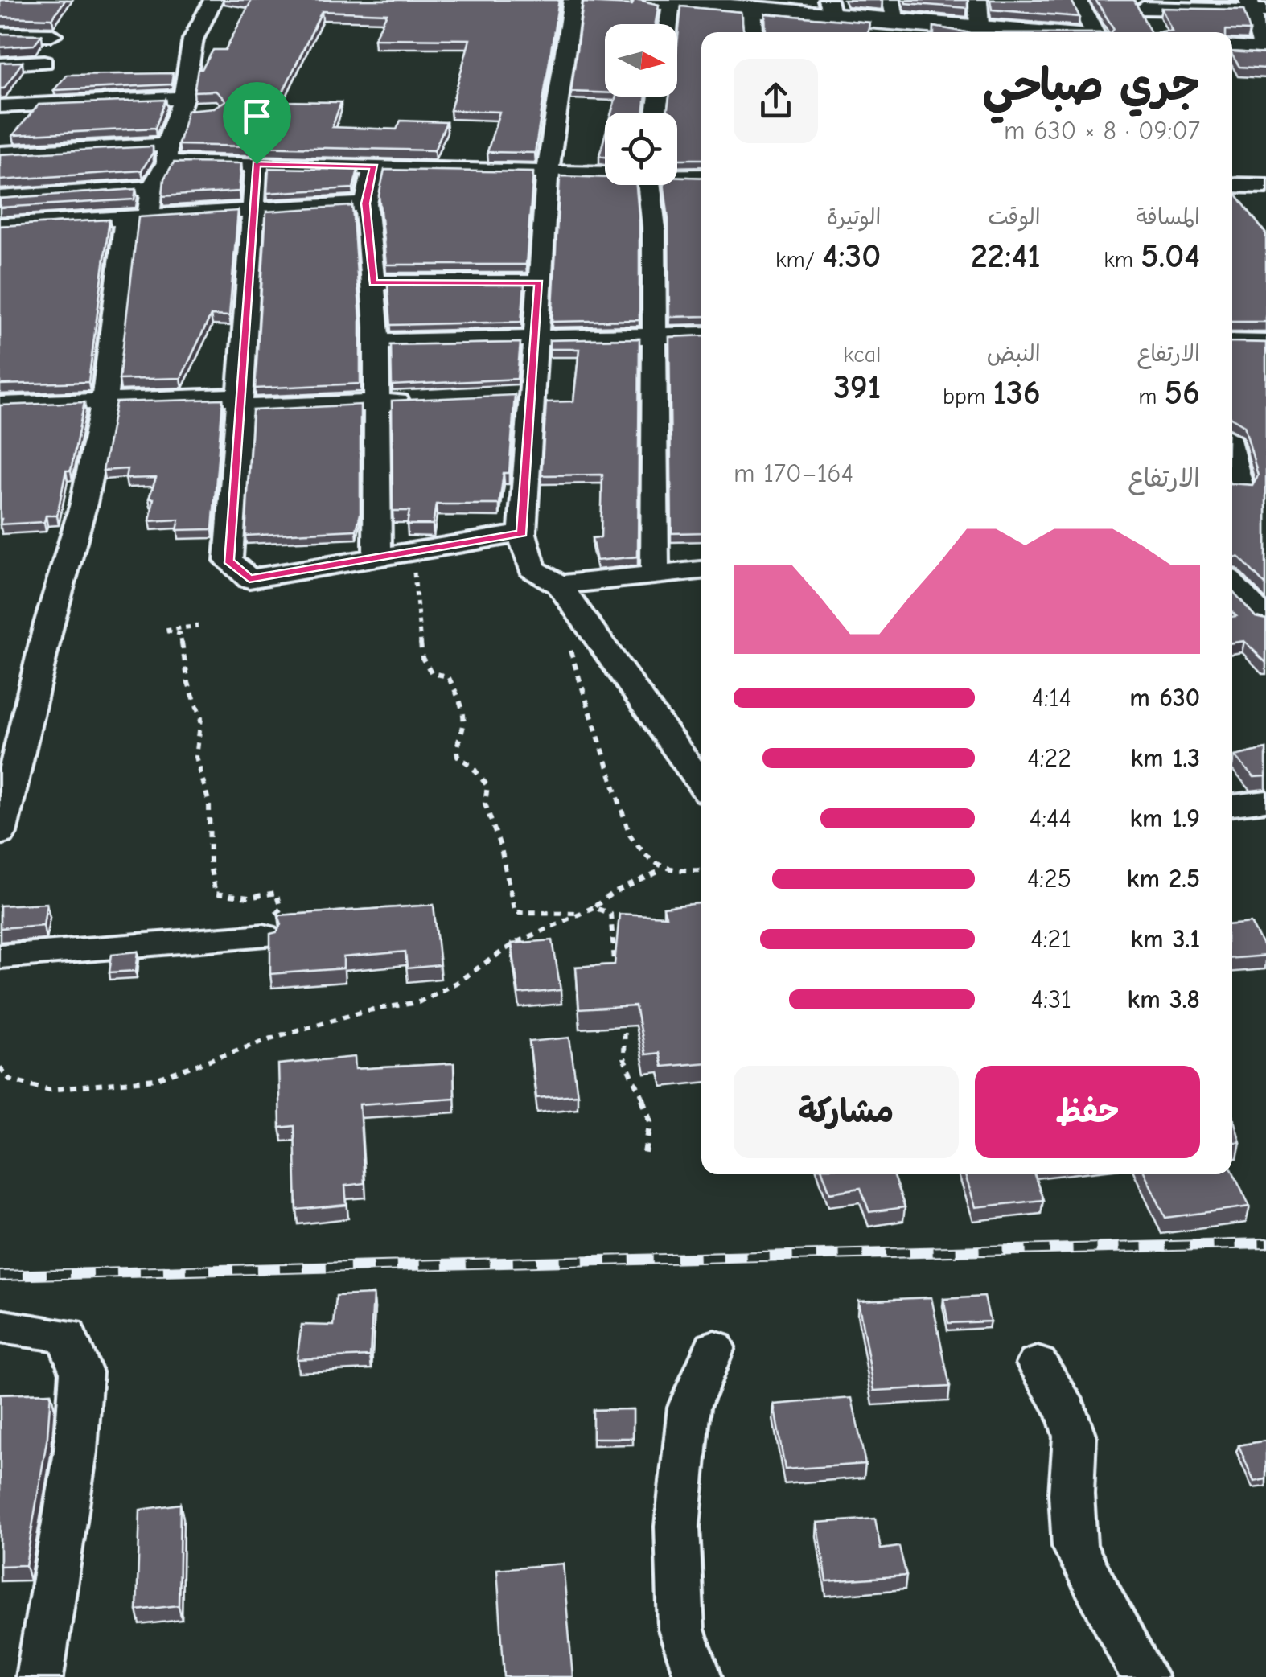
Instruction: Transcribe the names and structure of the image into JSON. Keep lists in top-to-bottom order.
{
  "north": "right",
  "page": {
    "heading": ["جري صباحي", "09:07 · 8 × 630 m"],
    "stats": [
      ["المسافة", "5.04 km"],
      ["الوقت", "22:41"],
      ["الوتيرة", "4:30 /km"],
      ["الارتفاع", "56 m"],
      ["النبض", "136 bpm"],
      ["kcal", "391"]
    ],
    "chart": ["الارتفاع", "164–170 m"],
    "list": [
      {
        "name": "630 m",
        "note": "4:14"
      },
      {
        "name": "1.3 km",
        "note": "4:22"
      },
      {
        "name": "1.9 km",
        "note": "4:44"
      },
      {
        "name": "2.5 km",
        "note": "4:25"
      },
      {
        "name": "3.1 km",
        "note": "4:21"
      },
      {
        "name": "3.8 km",
        "note": "4:31"
      }
    ],
    "buttons": ["حفظ", "مشاركة"]
  }
}
